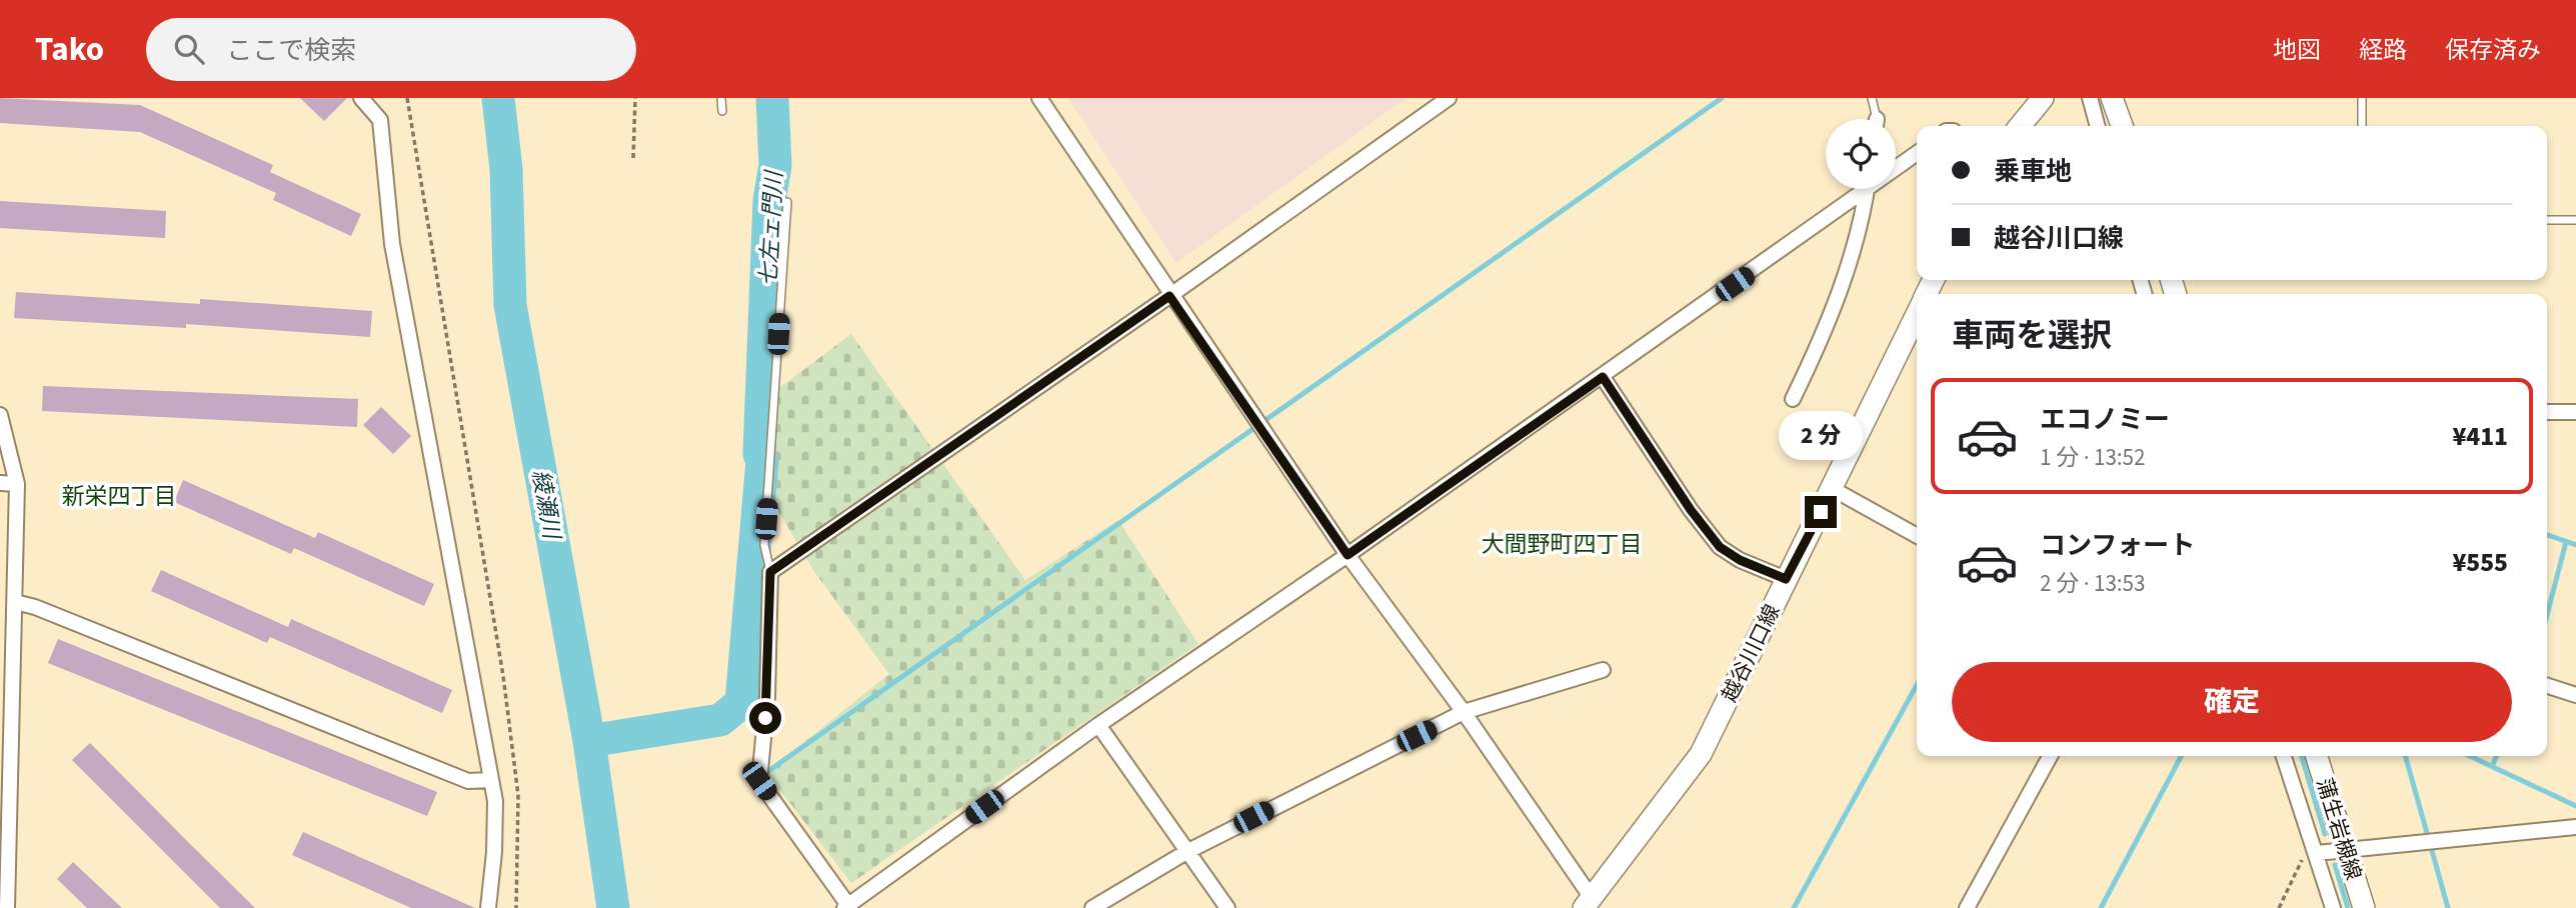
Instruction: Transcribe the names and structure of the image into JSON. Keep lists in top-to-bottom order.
{
  "streets": {
    "main road": ["越谷川口線", "蒲生岩槻線"]
  },
  "districts": ["新栄四丁目", "大間野町四丁目"],
  "water": ["七左ェ門川", "綾瀬川"],
  "page": {
    "header": "Tako",
    "search": "ここで検索",
    "nav": ["地図", "経路", "保存済み"],
    "banner": ["乗車地", "越谷川口線"],
    "heading": "車両を選択",
    "list": [
      {
        "name": "エコノミー",
        "note": "1 分 · 13:52",
        "value": "¥411"
      },
      {
        "name": "コンフォート",
        "note": "2 分 · 13:53",
        "value": "¥555"
      }
    ],
    "bubble": "2 分",
    "buttons": "確定"
  }
}
